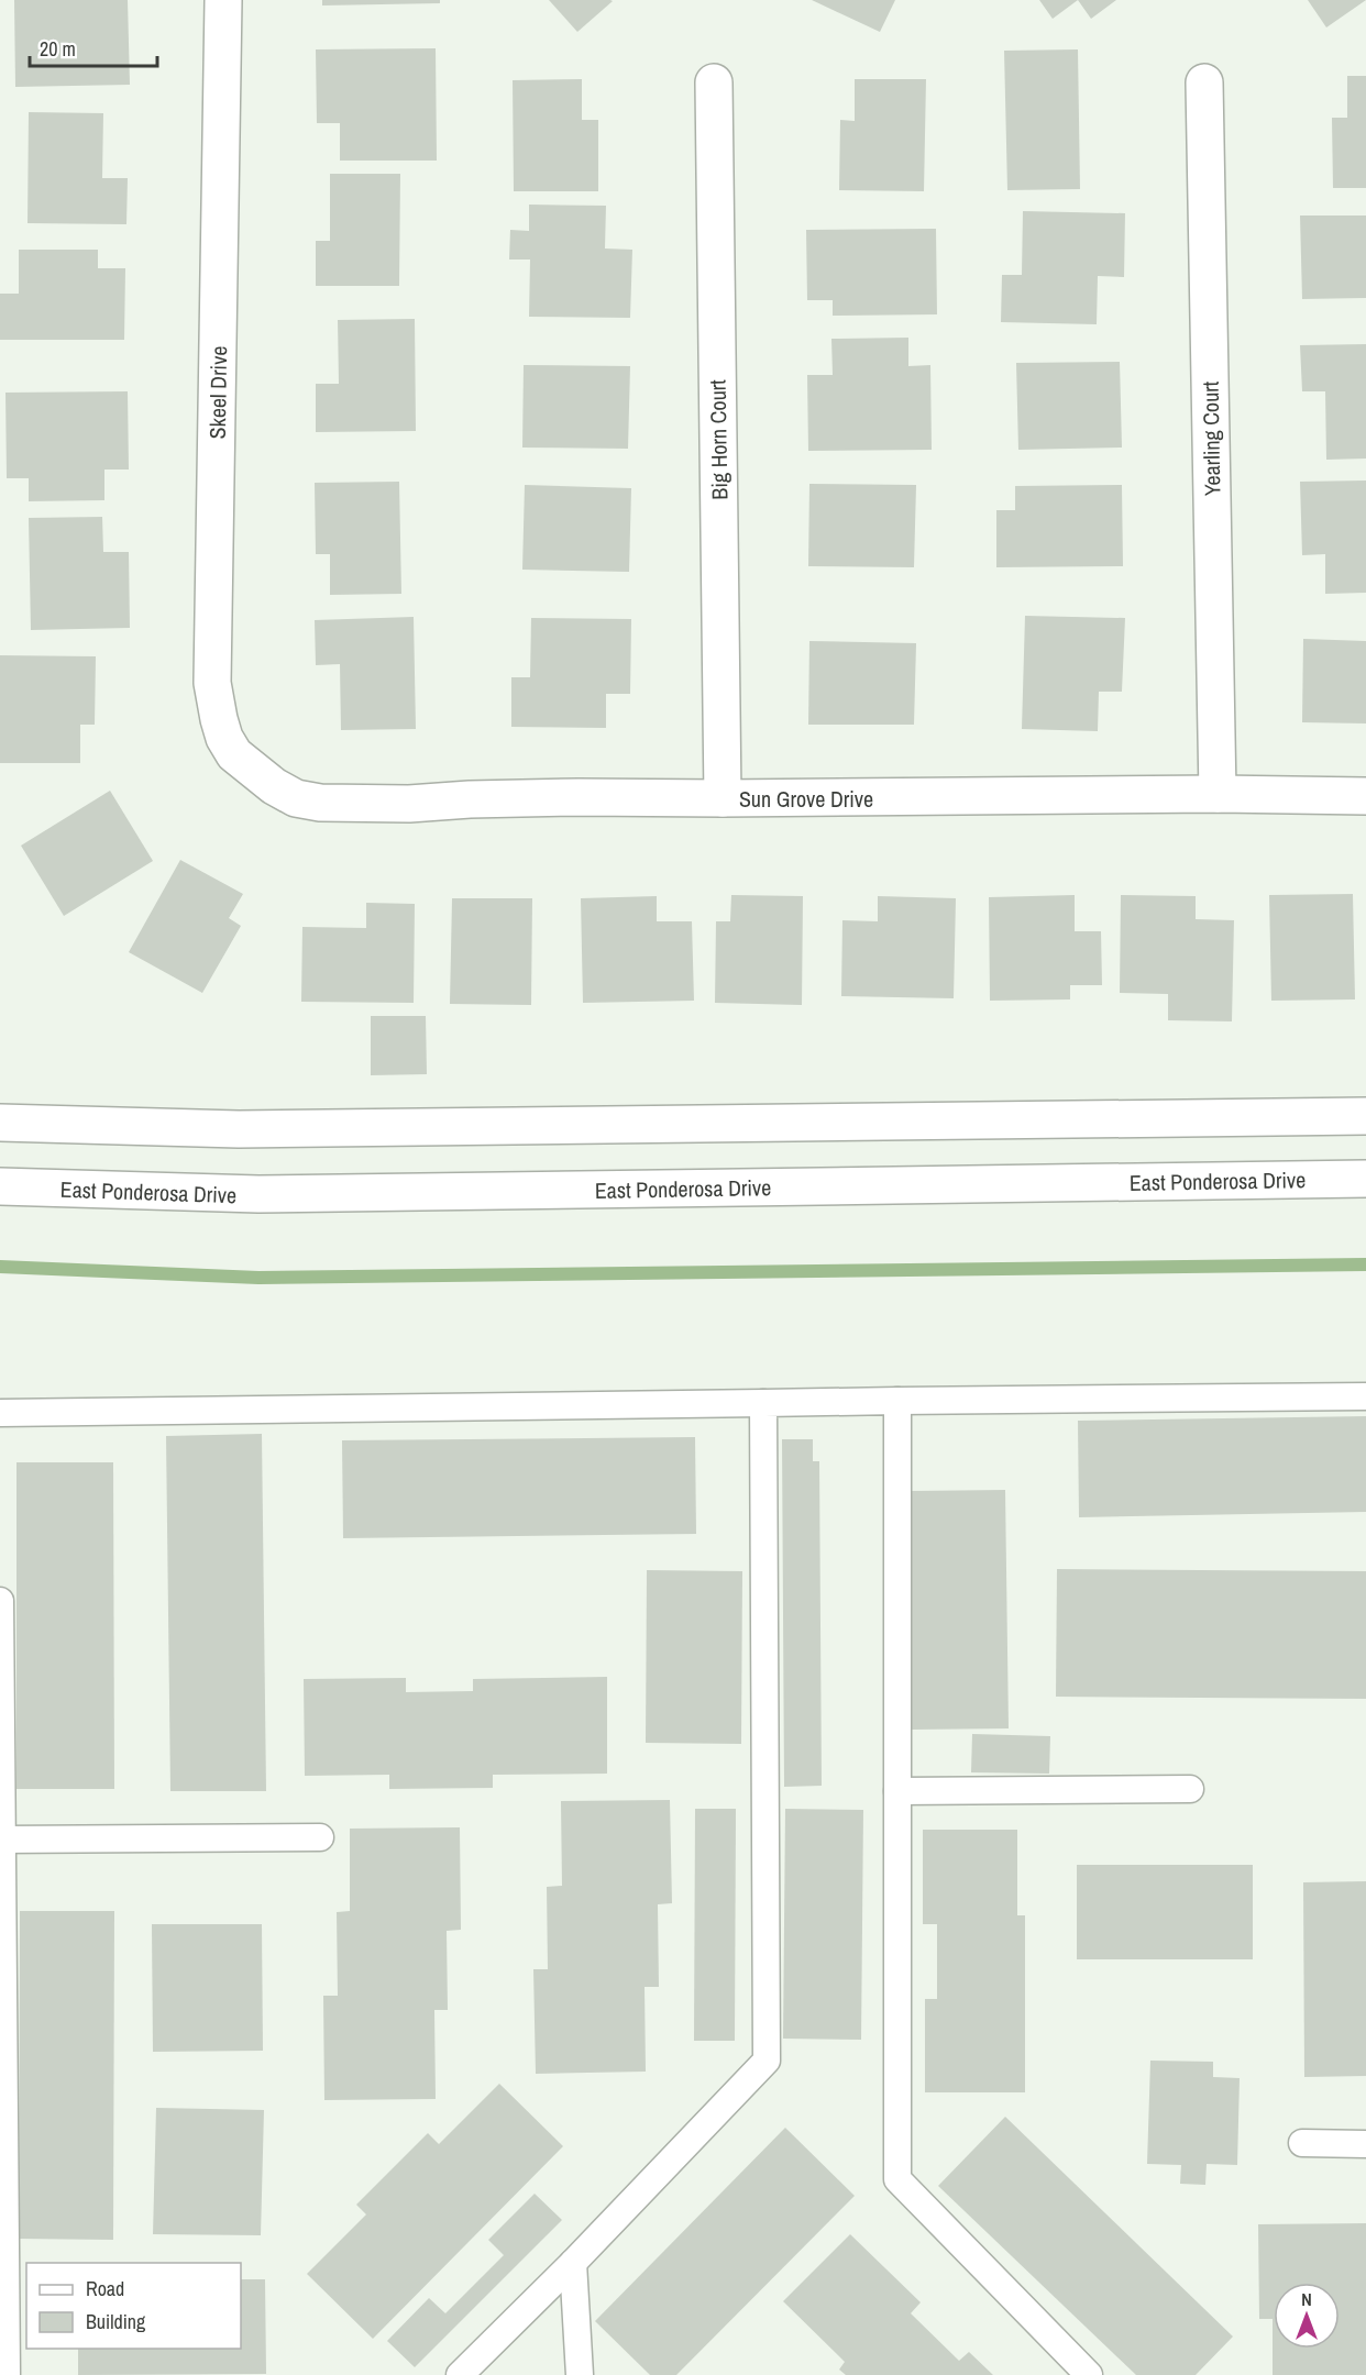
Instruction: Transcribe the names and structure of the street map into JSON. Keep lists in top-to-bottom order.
{
  "streets": {
    "street": [
      "Skeel Drive",
      "Yearling Court",
      "Big Horn Court",
      "Sun Grove Drive",
      "East Ponderosa Drive"
    ]
  },
  "crossings": [
    ["Skeel Drive", "Sun Grove Drive"],
    ["Yearling Court", "Sun Grove Drive"],
    ["Big Horn Court", "Sun Grove Drive"]
  ],
  "legend": ["Road", "Building"],
  "scale_bar": "20 m",
  "north": "top"
}
